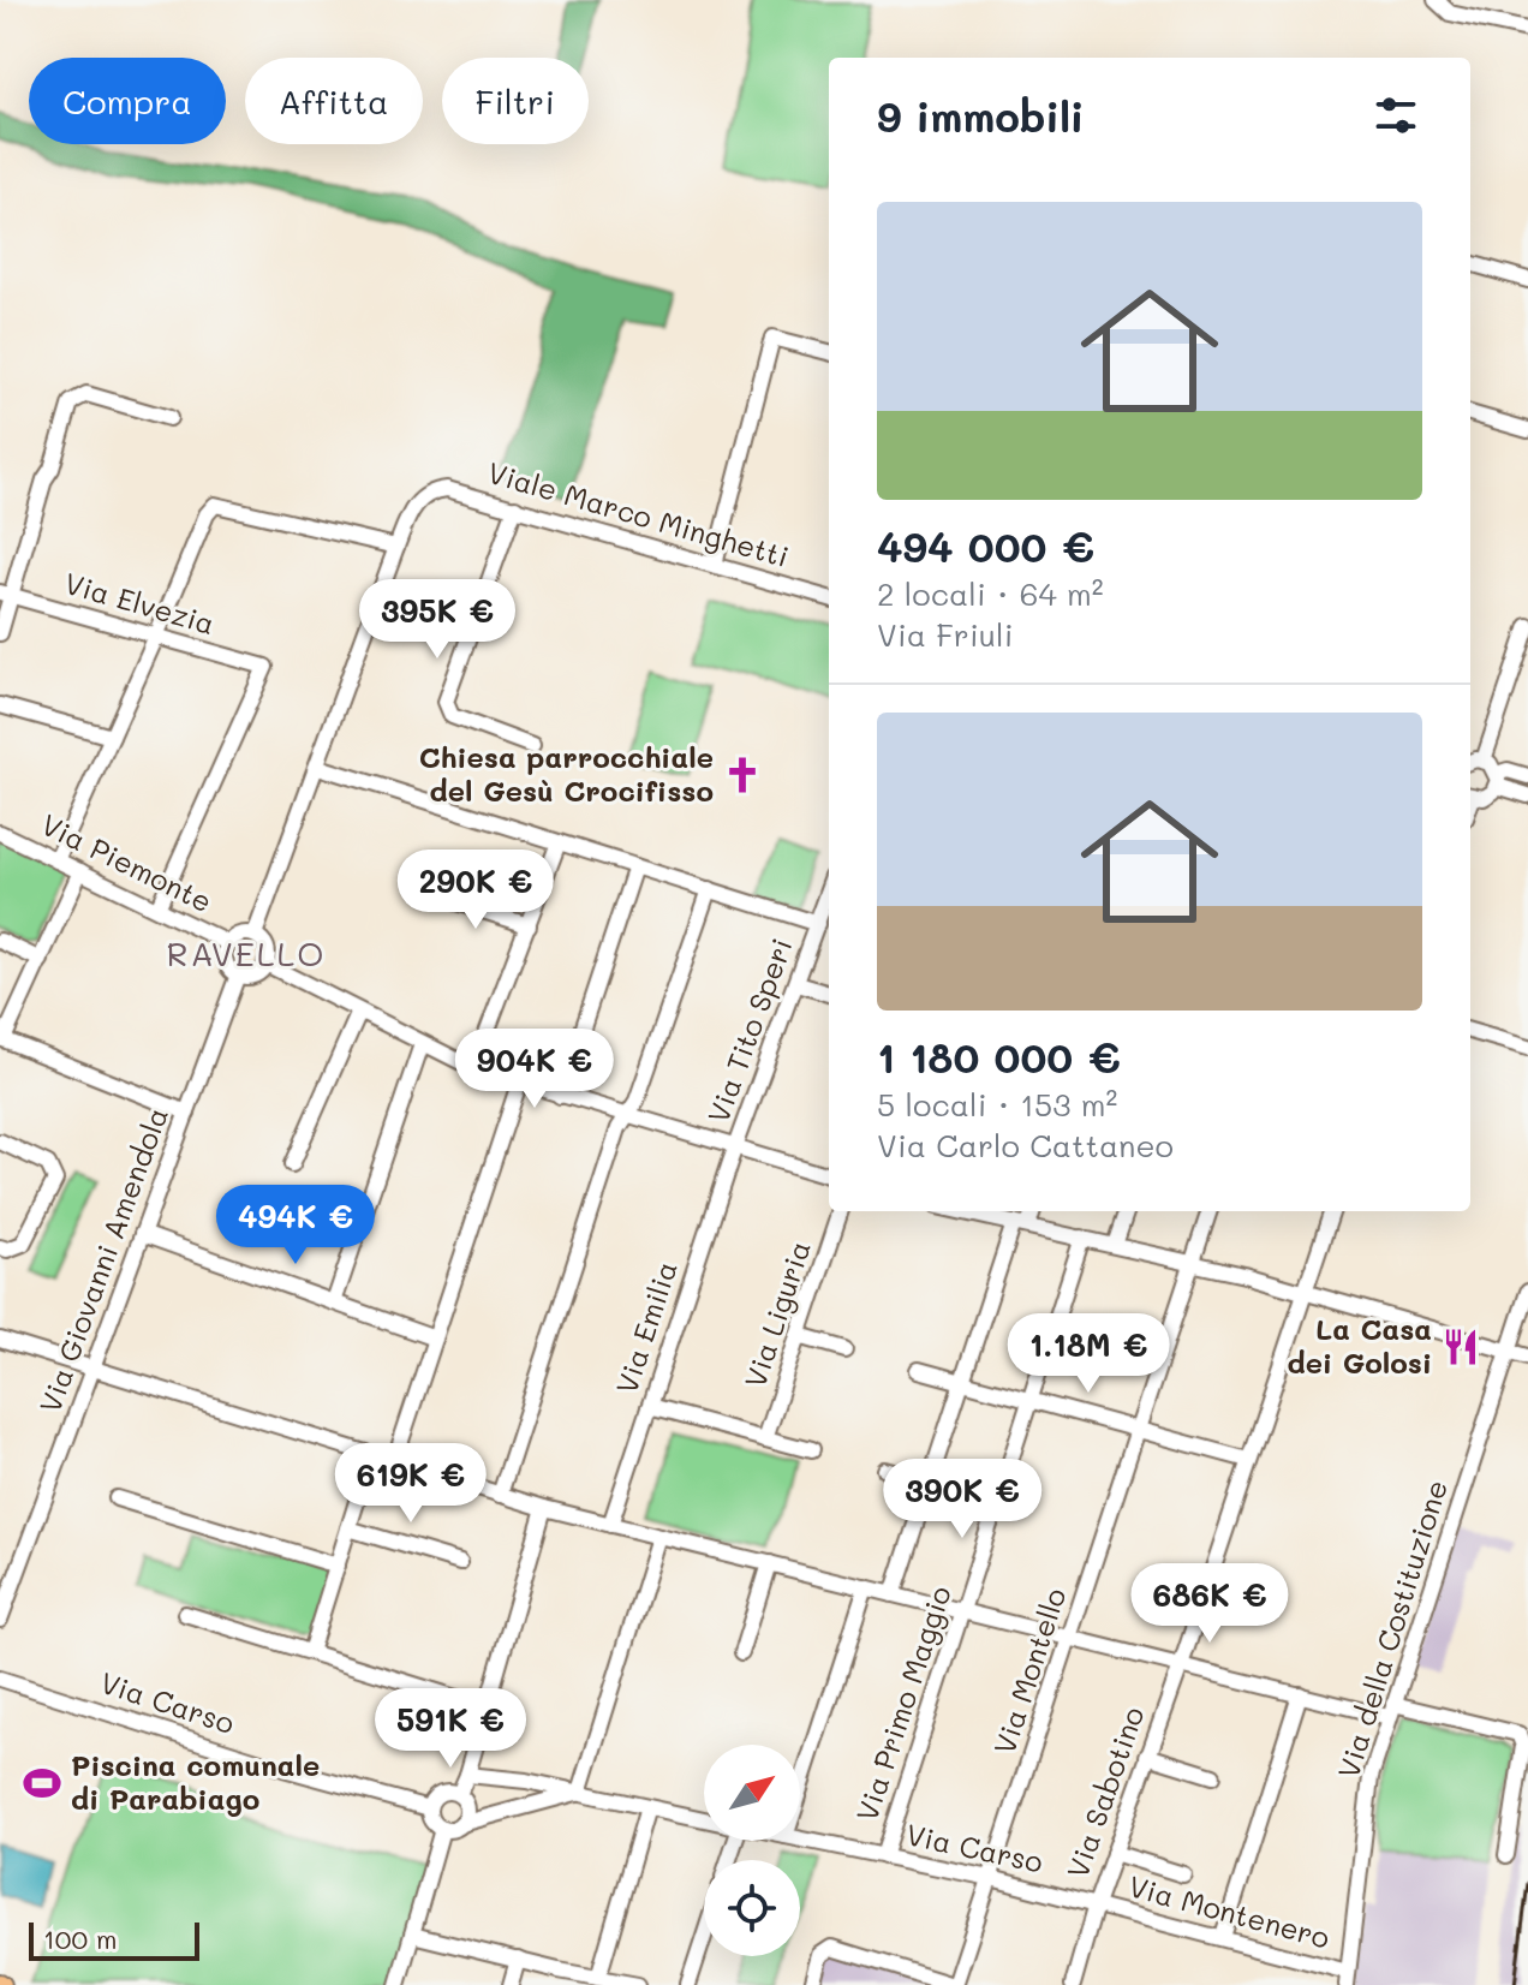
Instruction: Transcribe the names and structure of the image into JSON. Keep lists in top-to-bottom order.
{
  "streets": {
    "street": [
      "Viale Marco Minghetti",
      "Via Elvezia",
      "Via Piemonte",
      "Via Tito Speri",
      "Via Giovanni Amendola",
      "Via Liguria",
      "Via Emilia",
      "Via della Costituzione",
      "Via Montello",
      "Via Carso",
      "Via Primo Maggio",
      "Via Sabotino",
      "Via Montenero"
    ]
  },
  "crossings": [
    ["Via Elvezia", "Via Piemonte"],
    ["Via Piemonte", "Via Giovanni Amendola"],
    ["Via Tito Speri", "Via Emilia"],
    ["Via della Costituzione", "Via Montenero"],
    ["Via Montello", "Via Carso"],
    ["Via Carso", "Via Primo Maggio"],
    ["Via Carso", "Via Sabotino"],
    ["Via Carso", "Via Montenero"],
    ["Via Sabotino", "Via Montenero"]
  ],
  "districts": ["RAVELLO"],
  "places": {
    "church": ["Chiesa parrocchiale del Gesù Crocifisso"],
    "restaurant": ["La Casa dei Golosi"],
    "sports": ["Piscina comunale di Parabiago"]
  },
  "scale_bar": "100 m",
  "north": "top right",
  "page": {
    "chip": ["Compra", "Affitta", "Filtri"],
    "heading": "9 immobili",
    "list": [
      {
        "name": "494 000 €",
        "note": "2 locali · 64 m² · Via Friuli"
      },
      {
        "name": "1 180 000 €",
        "note": "5 locali · 153 m² · Via Carlo Cattaneo"
      }
    ],
    "price": [
      "395K €",
      "290K €",
      "904K €",
      "494K €",
      "1.18M €",
      "619K €",
      "390K €",
      "686K €",
      "591K €"
    ],
    "scale": "100 m"
  }
}
